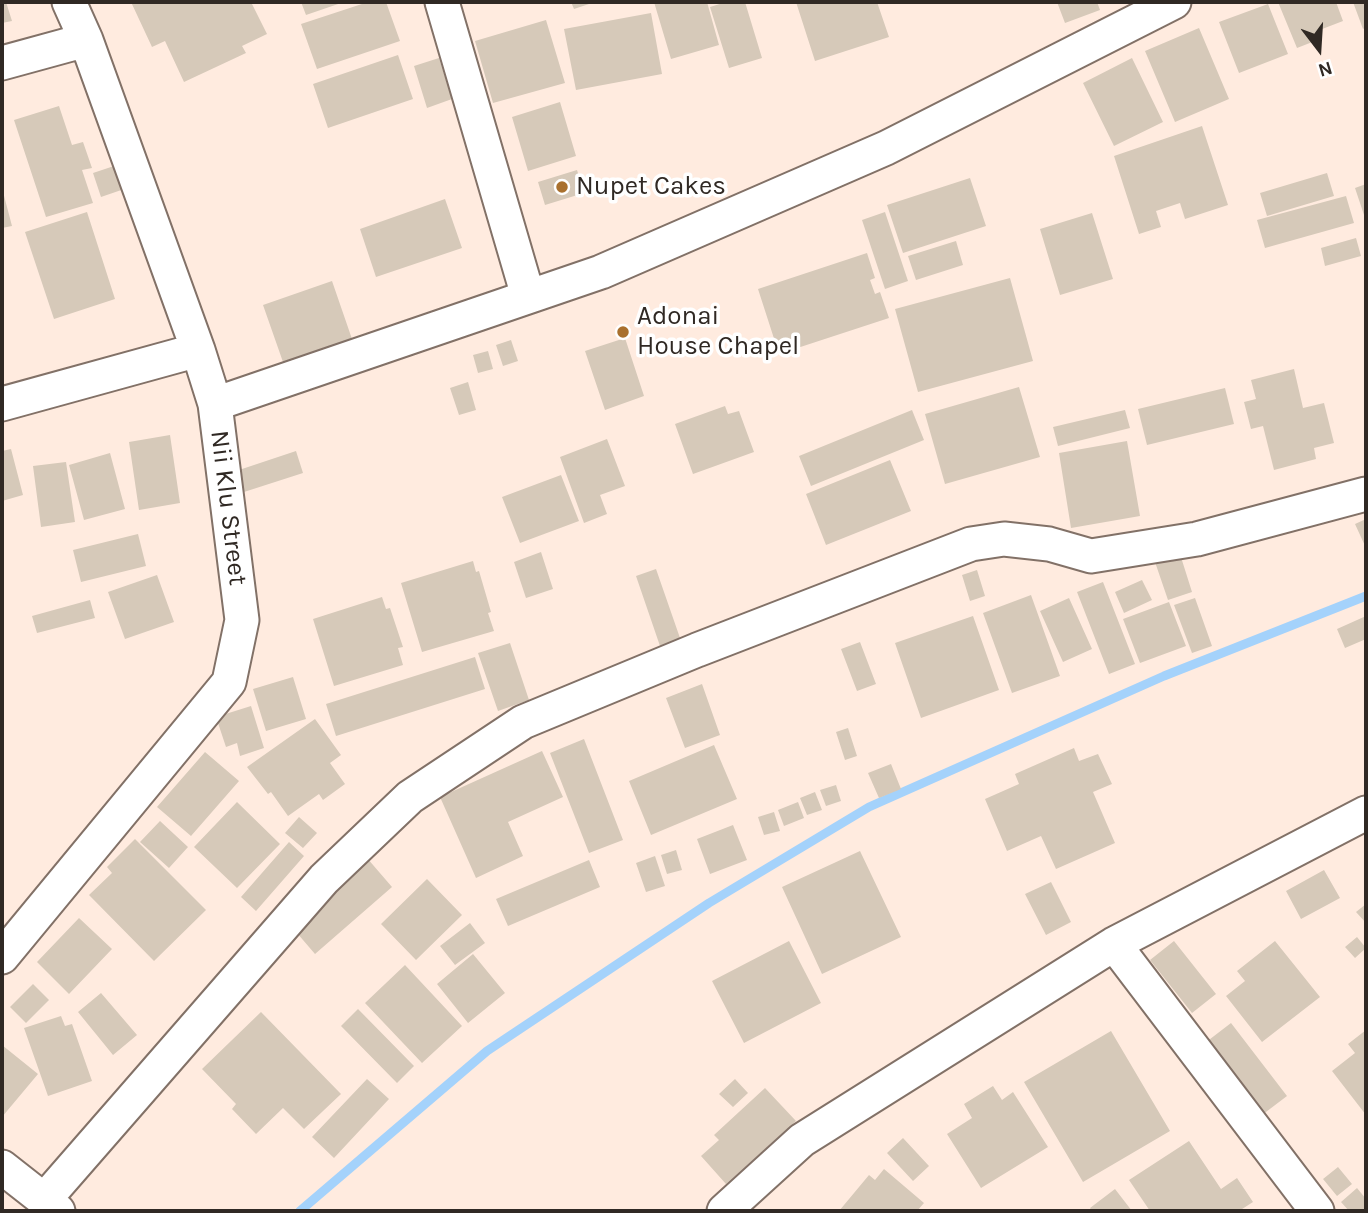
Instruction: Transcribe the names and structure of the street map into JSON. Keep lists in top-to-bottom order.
{
  "streets": {
    "street": ["Nii Klu Street"]
  },
  "places": ["Nupet Cakes", "Adonai House Chapel"],
  "north": "bottom"
}
